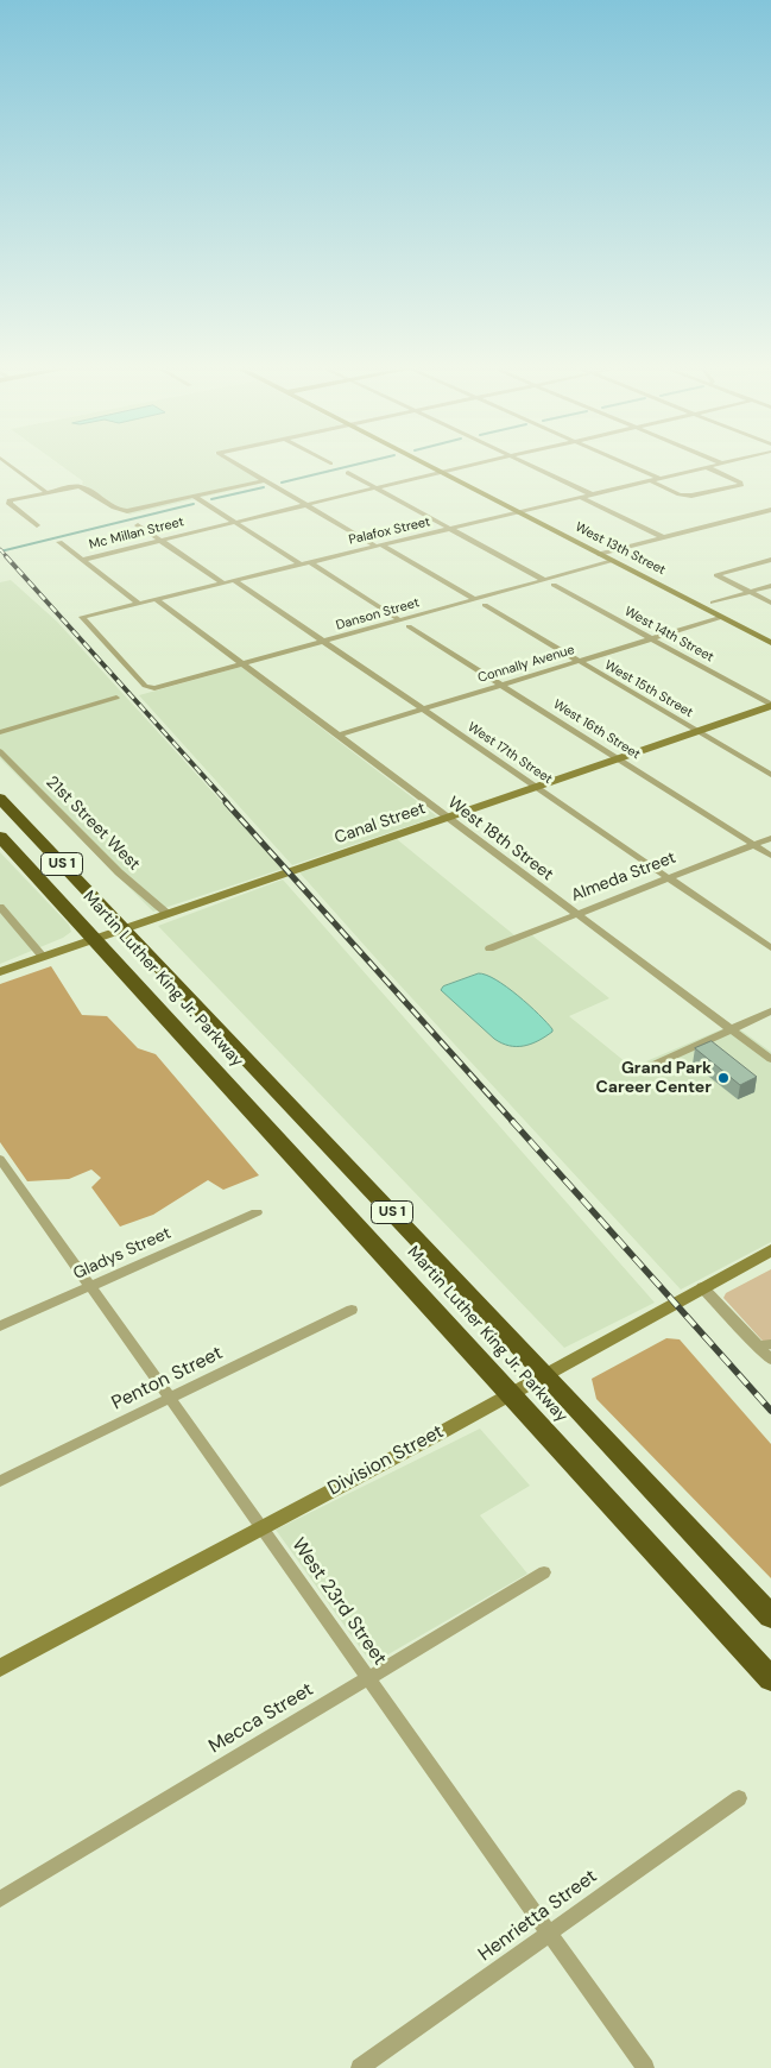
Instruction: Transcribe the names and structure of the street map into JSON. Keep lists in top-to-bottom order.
{
  "streets": {
    "highway": ["US 1", "Martin Luther King Jr. Parkway"],
    "street": [
      "Palafox Street",
      "Mc Millan Street",
      "West 13th Street",
      "Danson Street",
      "West 14th Street",
      "Connally Avenue",
      "West 15th Street",
      "West 16th Street",
      "West 17th Street",
      "21st Street West",
      "Canal Street",
      "West 18th Street",
      "Almeda Street",
      "Gladys Street",
      "Penton Street",
      "Division Street",
      "West 23rd Street",
      "Mecca Street",
      "Henrietta Street"
    ]
  },
  "crossings": [
    ["Palafox Street", "West 13th Street"],
    ["Palafox Street", "Danson Street"],
    ["Palafox Street", "West 17th Street"],
    ["Palafox Street", "West 18th Street"],
    ["Mc Millan Street", "West 13th Street"],
    ["West 13th Street", "Danson Street"],
    ["West 13th Street", "Connally Avenue"],
    ["Danson Street", "West 17th Street"],
    ["Danson Street", "West 18th Street"],
    ["West 14th Street", "Connally Avenue"],
    ["West 14th Street", "Canal Street"],
    ["Connally Avenue", "West 15th Street"],
    ["Connally Avenue", "West 16th Street"],
    ["Connally Avenue", "West 17th Street"],
    ["Connally Avenue", "West 18th Street"],
    ["West 15th Street", "Canal Street"],
    ["West 16th Street", "Canal Street"],
    ["West 16th Street", "Almeda Street"],
    ["West 17th Street", "Canal Street"],
    ["West 17th Street", "Almeda Street"],
    ["21st Street West", "Canal Street"],
    ["Canal Street", "West 18th Street"],
    ["Canal Street", "Martin Luther King Jr. Parkway"],
    ["West 18th Street", "Almeda Street"],
    ["Martin Luther King Jr. Parkway", "Division Street"],
    ["Gladys Street", "West 23rd Street"],
    ["Penton Street", "West 23rd Street"],
    ["Division Street", "West 23rd Street"],
    ["West 23rd Street", "Mecca Street"],
    ["West 23rd Street", "Henrietta Street"]
  ],
  "places": ["Grand Park Career Center"]
}
